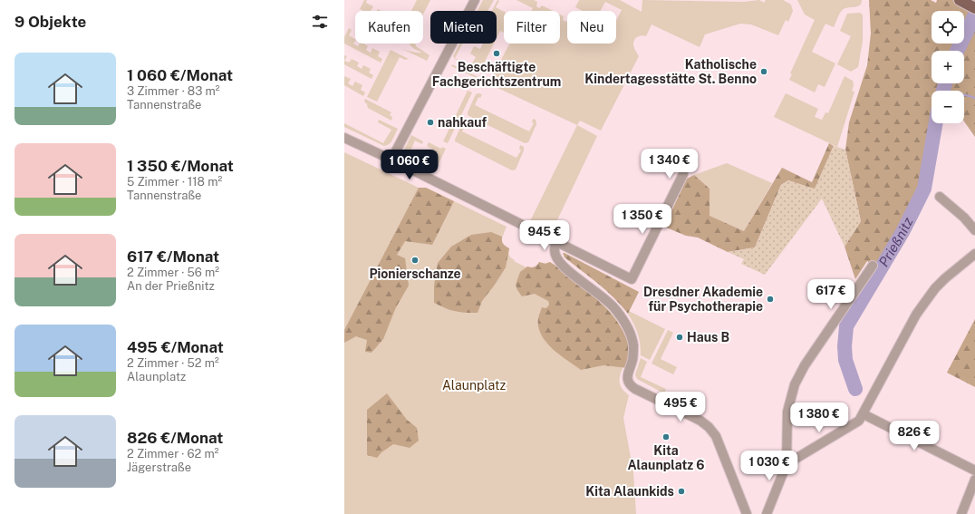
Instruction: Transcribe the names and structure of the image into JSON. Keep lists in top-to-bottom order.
{
  "water": ["Prießnitz"],
  "parks": ["Alaunplatz"],
  "places": [
    "Beschäftigte Fachgerichtszentrum",
    "Katholische Kindertagesstätte St. Benno",
    "nahkauf",
    "Pionierschanze",
    "Dresdner Akademie für Psychotherapie",
    "Haus B",
    "Kita Alaunplatz 6",
    "Kita Alaunkids"
  ],
  "page": {
    "heading": "9 Objekte",
    "map_buttons": ["+", "−"],
    "chip": [
      "Kaufen",
      "Mieten",
      "Filter",
      "Neu"
    ],
    "list": [
      {
        "name": "1 060 €/Monat",
        "note": "3 Zimmer · 83 m² · Tannenstraße"
      },
      {
        "name": "1 350 €/Monat",
        "note": "5 Zimmer · 118 m² · Tannenstraße"
      },
      {
        "name": "617 €/Monat",
        "note": "2 Zimmer · 56 m² · An der Prießnitz"
      },
      {
        "name": "495 €/Monat",
        "note": "2 Zimmer · 52 m² · Alaunplatz"
      },
      {
        "name": "826 €/Monat",
        "note": "2 Zimmer · 62 m² · Jägerstraße"
      }
    ],
    "price": [
      "1 340 €",
      "1 060 €",
      "1 350 €",
      "945 €",
      "617 €",
      "495 €",
      "1 380 €",
      "826 €",
      "1 030 €"
    ]
  }
}
